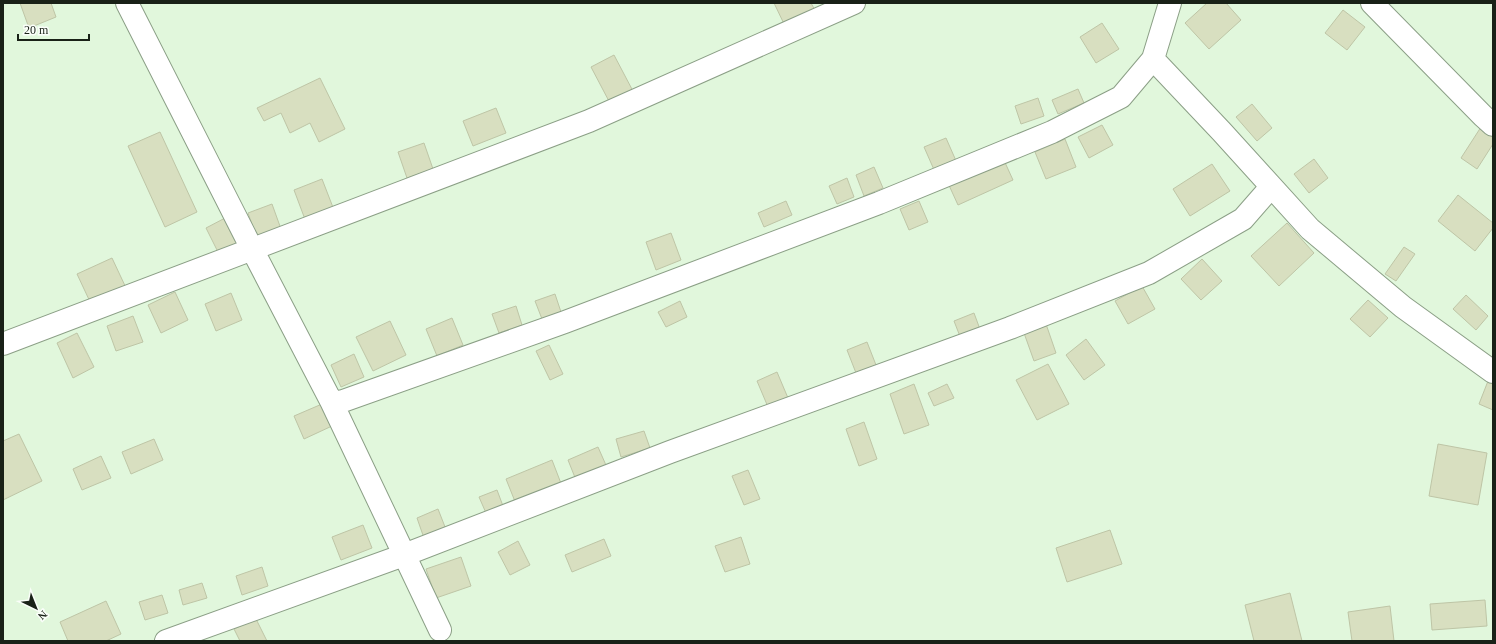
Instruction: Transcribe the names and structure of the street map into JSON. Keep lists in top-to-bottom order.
{
  "scale_bar": "20 m",
  "north": "bottom right"
}
